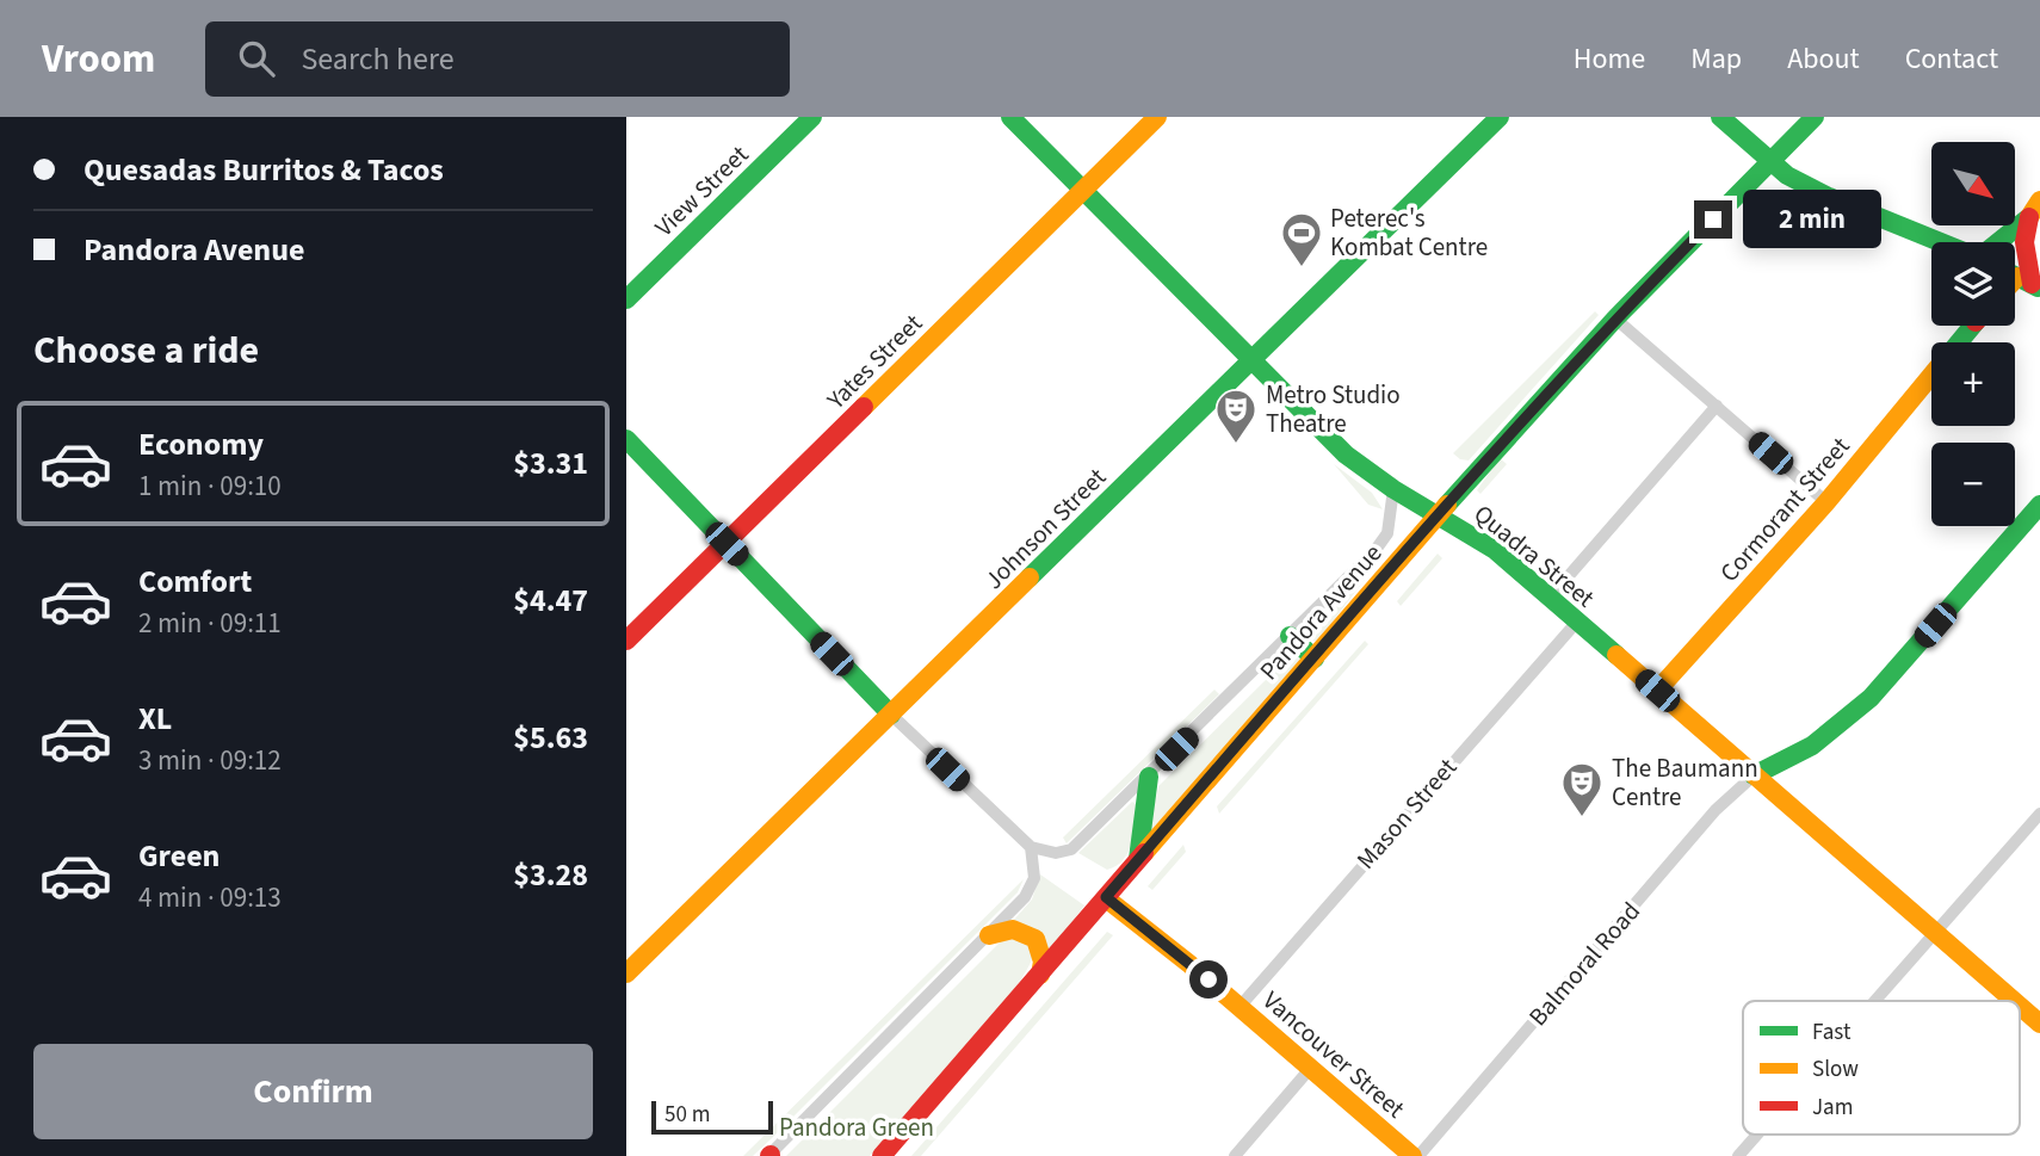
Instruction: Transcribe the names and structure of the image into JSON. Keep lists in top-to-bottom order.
{
  "streets": {
    "main road": [
      "View Street",
      "Yates Street",
      "Cormorant Street",
      "Johnson Street",
      "Quadra Street",
      "Pandora Avenue",
      "Vancouver Street"
    ],
    "street": ["Mason Street", "Balmoral Road"]
  },
  "crossings": [
    ["Yates Street", "Quadra Street"],
    ["Cormorant Street", "Quadra Street"],
    ["Johnson Street", "Quadra Street"],
    ["Quadra Street", "Pandora Avenue"],
    ["Quadra Street", "Mason Street"],
    ["Quadra Street", "Balmoral Road"],
    ["Pandora Avenue", "Vancouver Street"],
    ["Mason Street", "Vancouver Street"],
    ["Balmoral Road", "Vancouver Street"]
  ],
  "parks": ["Pandora Green"],
  "places": {
    "sports": ["Peterec's Kombat Centre"],
    "theatre": ["Metro Studio Theatre", "The Baumann Centre"]
  },
  "legend": ["Fast", "Slow", "Jam"],
  "scale_bar": "50 m",
  "north": "bottom right",
  "page": {
    "header": "Vroom",
    "search": "Search here",
    "nav": [
      "Home",
      "Map",
      "About",
      "Contact"
    ],
    "banner": ["Quesadas Burritos & Tacos", "Pandora Avenue"],
    "map_buttons": ["+", "−"],
    "bubble": "2 min",
    "heading": "Choose a ride",
    "list": [
      {
        "name": "Economy",
        "note": "1 min · 09:10",
        "value": "$3.31"
      },
      {
        "name": "Comfort",
        "note": "2 min · 09:11",
        "value": "$4.47"
      },
      {
        "name": "XL",
        "note": "3 min · 09:12",
        "value": "$5.63"
      },
      {
        "name": "Green",
        "note": "4 min · 09:13",
        "value": "$3.28"
      }
    ],
    "buttons": "Confirm",
    "scale": "50 m"
  }
}
